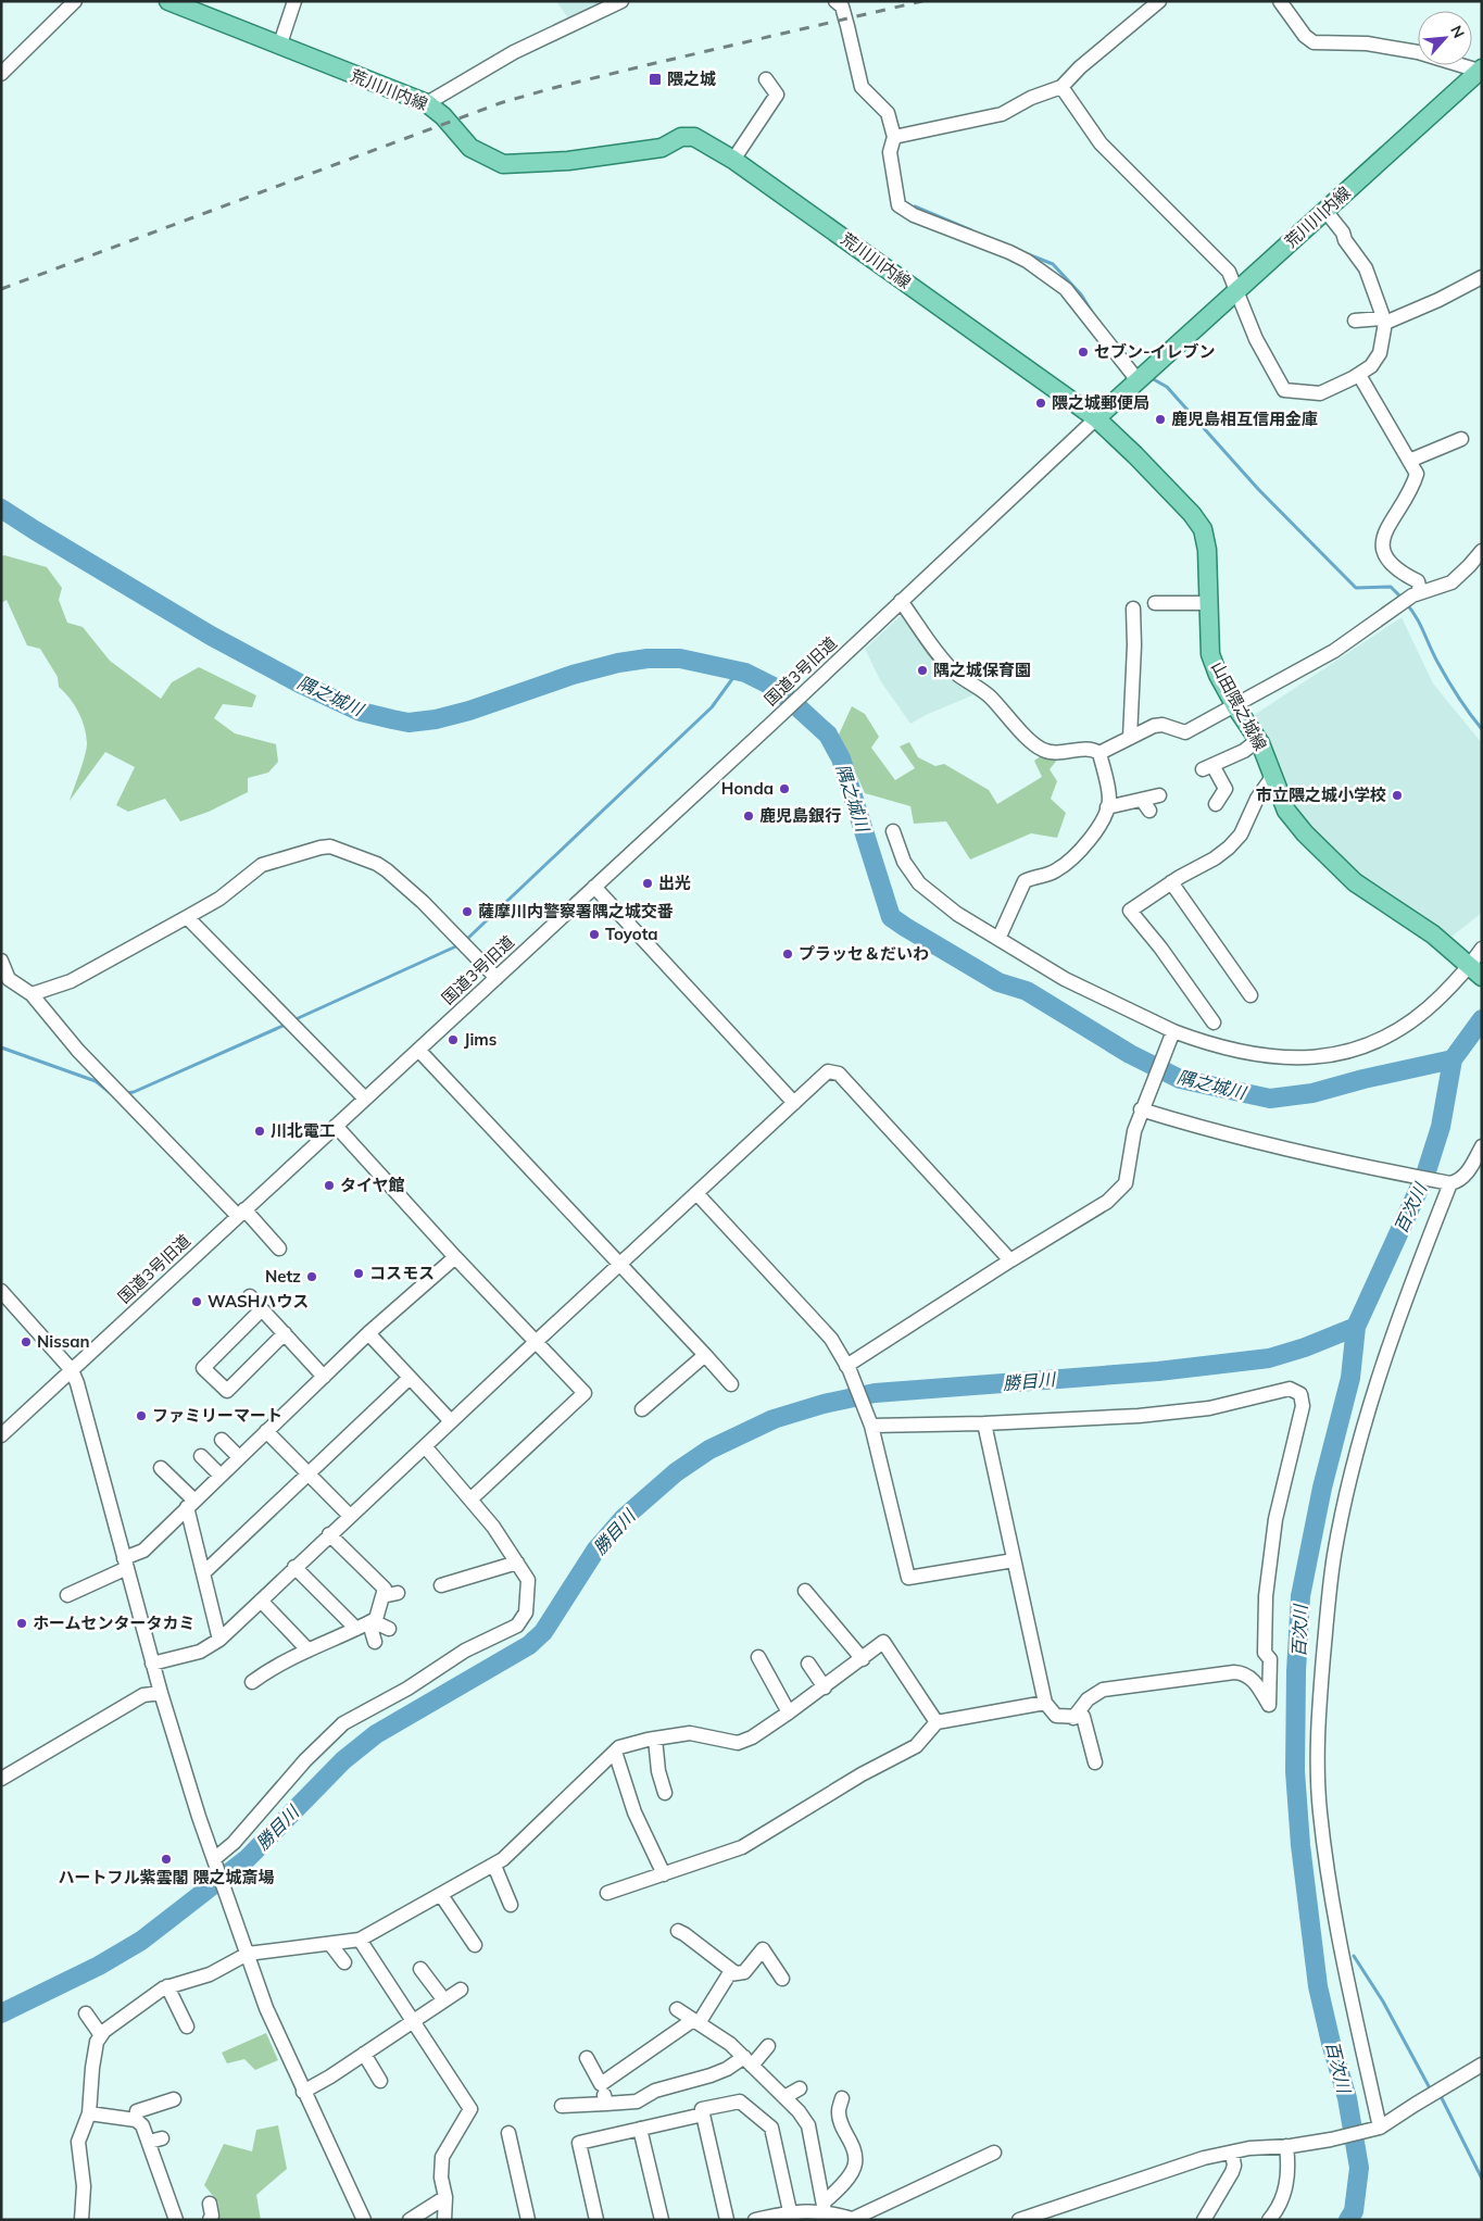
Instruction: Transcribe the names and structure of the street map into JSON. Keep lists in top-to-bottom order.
{
  "streets": {
    "main road": ["荒川川内線", "山田隈之城線"],
    "street": ["国道3号旧道"]
  },
  "crossings": [
    ["荒川川内線", "国道3号旧道"],
    ["荒川川内線", "山田隈之城線"],
    ["国道3号旧道", "山田隈之城線"]
  ],
  "water": ["隅之城川", "百次川", "勝目川"],
  "places": {
    "transit": ["隈之城"],
    "other": [
      "セブン-イレブン",
      "隈之城郵便局",
      "鹿児島相互信用金庫",
      "隅之城保育園",
      "Honda",
      "市立隈之城小学校",
      "鹿児島銀行",
      "出光",
      "薩摩川内警察署隅之城交番",
      "Toyota",
      "プラッセ＆だいわ",
      "Jims",
      "川北電工",
      "タイヤ館",
      "コスモス",
      "Netz",
      "WASHハウス",
      "Nissan",
      "ファミリーマート",
      "ホームセンタータカミ",
      "ハートフル紫雲閣 隈之城斎場"
    ]
  },
  "north": "top right"
}
